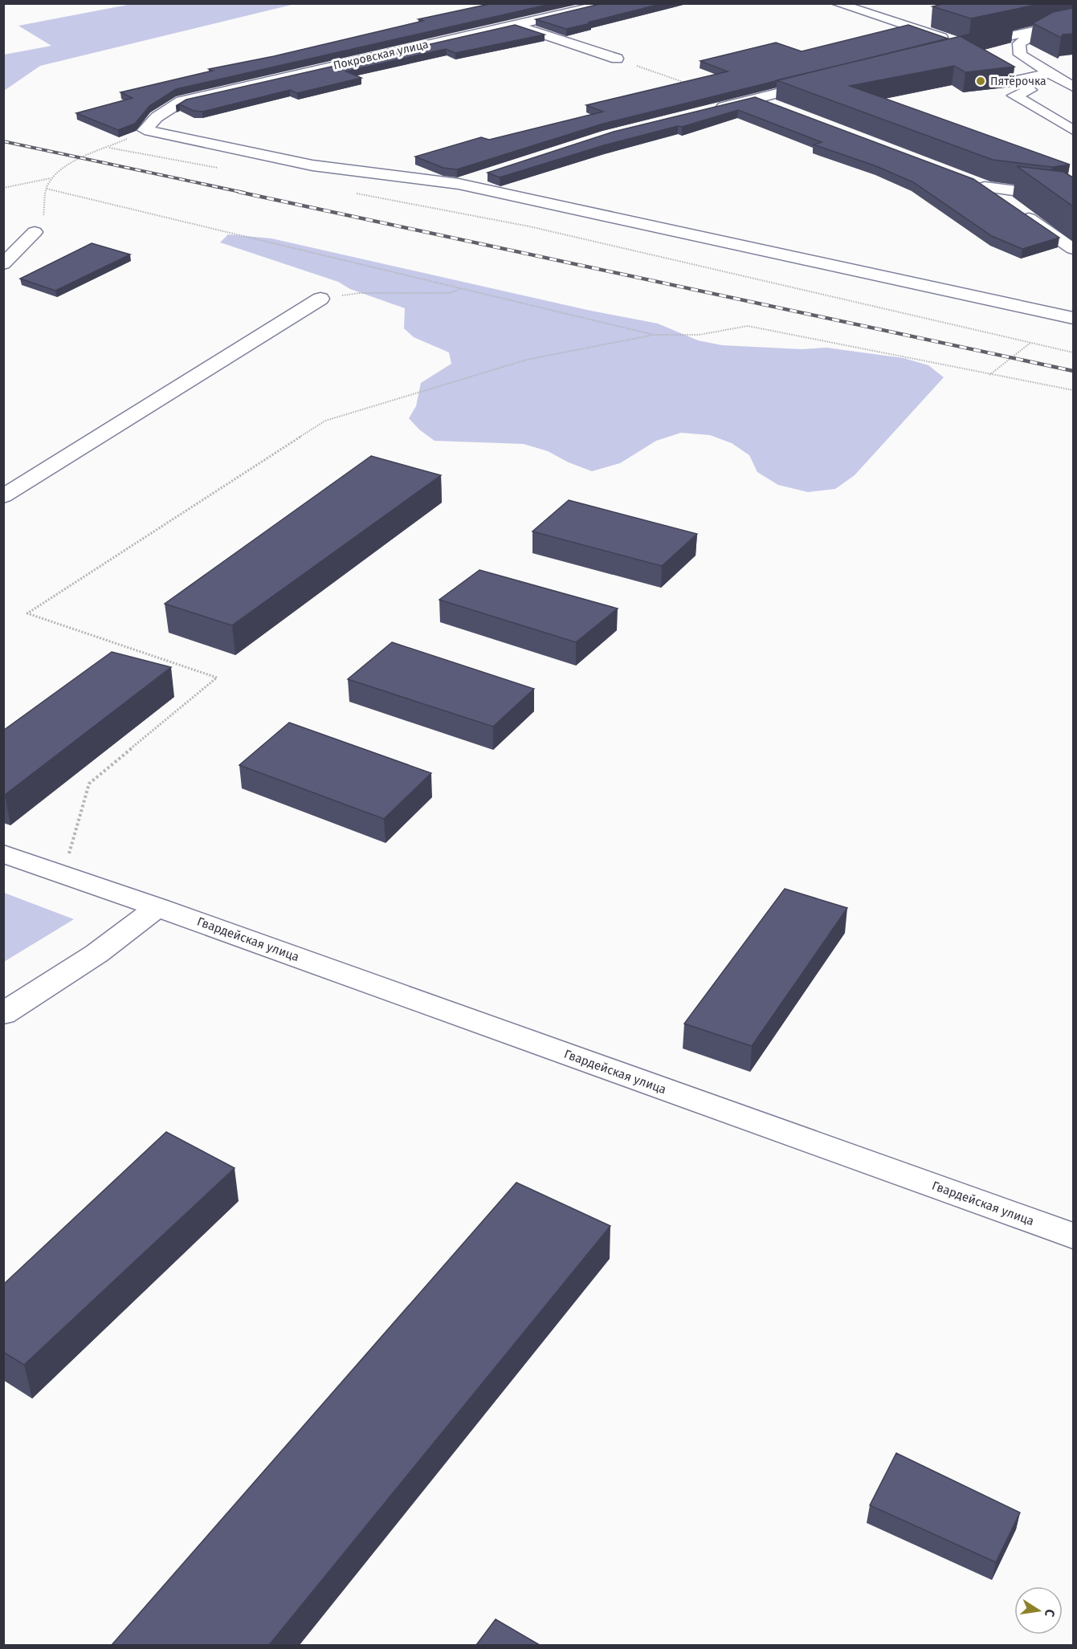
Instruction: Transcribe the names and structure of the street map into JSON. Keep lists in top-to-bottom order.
{
  "streets": {
    "street": ["Покровская улица", "Гвардейская улица"]
  },
  "places": ["Пятёрочка"],
  "north": "right"
}
